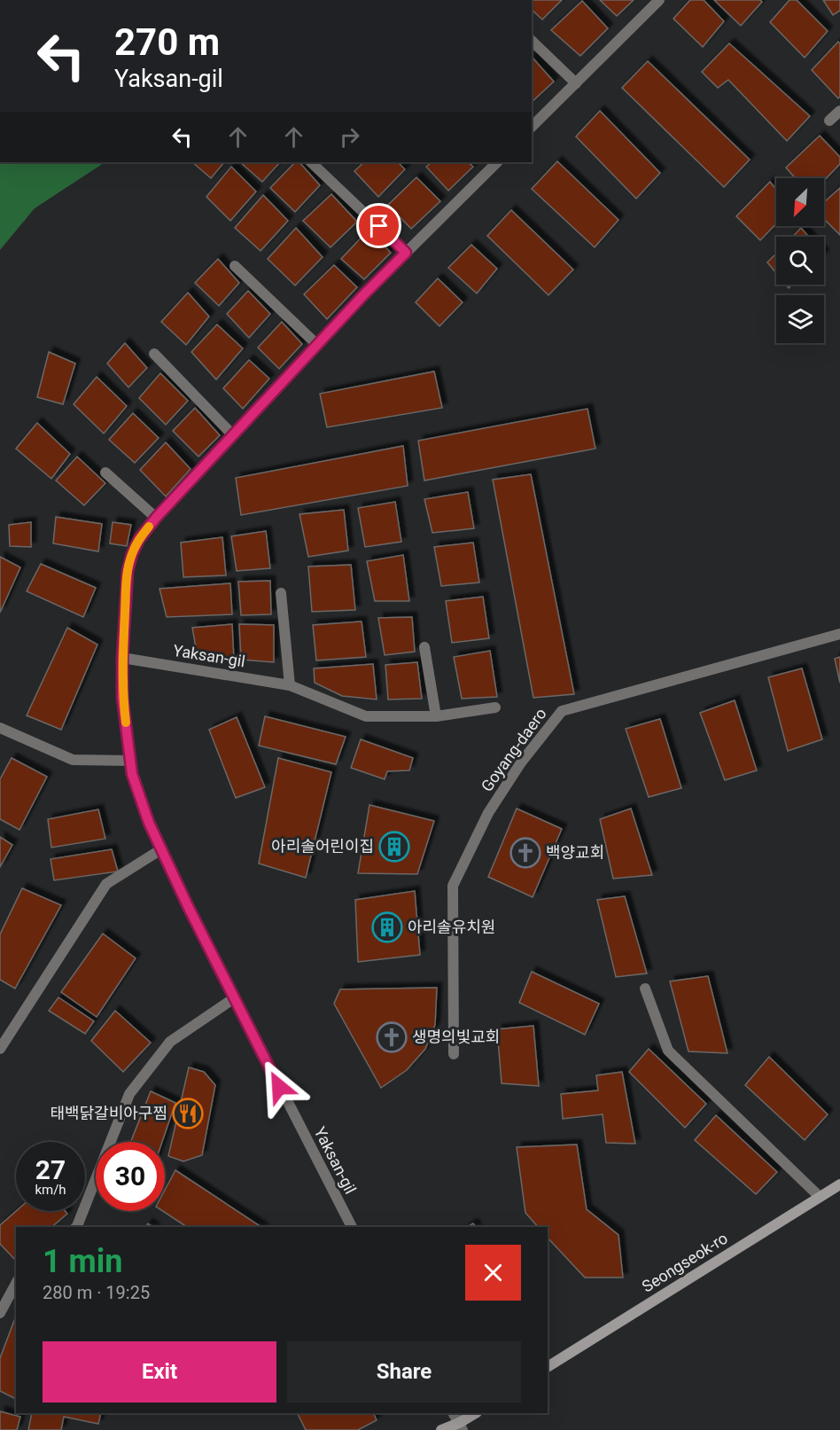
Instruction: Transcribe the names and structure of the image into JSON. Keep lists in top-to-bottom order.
{
  "streets": {
    "street": ["Yaksan-gil", "Goyang-daero", "Seongseok-ro"]
  },
  "places": {
    "building": ["아리솔어린이집", "아리솔유치원"],
    "church": ["백양교회", "생명의빛교회"],
    "restaurant": ["태백닭갈비아구찜"]
  },
  "north": "bottom left",
  "page": {
    "turn": ["270 m", "Yaksan-gil"],
    "speed": "27 km/h",
    "limit": "30",
    "heading": ["1 min", "280 m · 19:25"],
    "buttons": ["Exit", "Share"]
  }
}
